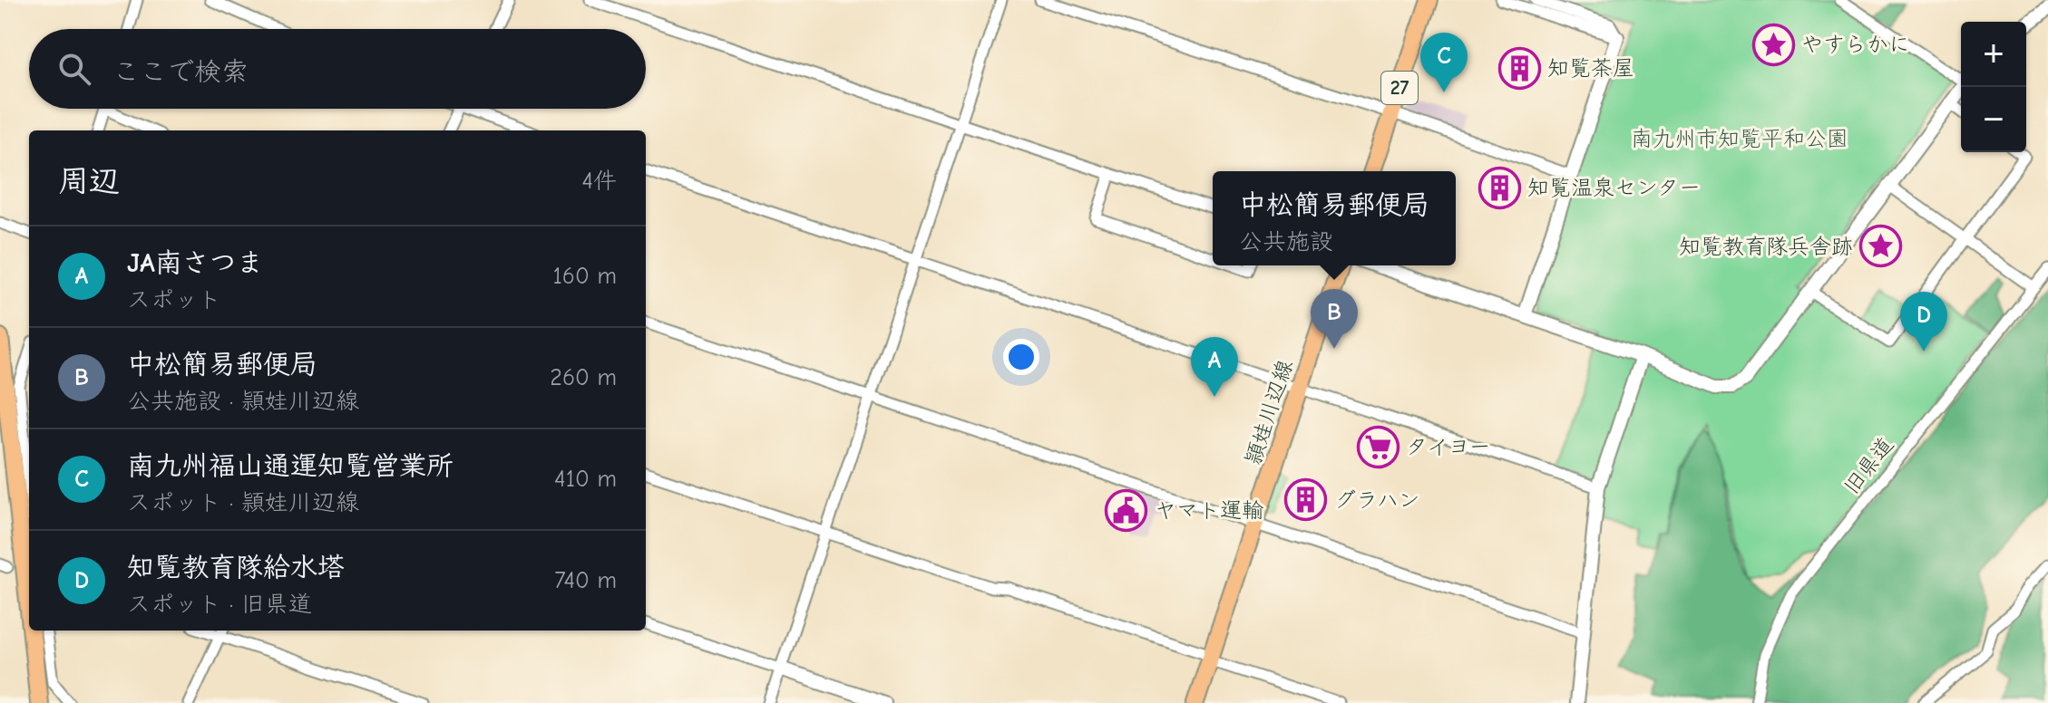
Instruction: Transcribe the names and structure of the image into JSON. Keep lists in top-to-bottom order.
{
  "streets": {
    "main road": ["27", "頴娃川辺線"],
    "street": ["旧県道"]
  },
  "parks": ["南九州市知覧平和公園"],
  "places": {
    "place": ["やすらかに", "知覧教育隊兵舎跡"],
    "building": ["知覧茶屋", "知覧温泉センター", "グラハン"],
    "supermarket": ["タイヨー"],
    "public building": ["ヤマト運輸"]
  },
  "page": {
    "map_buttons": ["+", "−"],
    "search": "ここで検索",
    "pins": [
      "C",
      "B",
      "D",
      "A"
    ],
    "heading": ["周辺", "4件"],
    "popup": ["中松簡易郵便局", "公共施設"],
    "list": [
      {
        "mark": "A",
        "name": "JA南さつま",
        "note": "スポット",
        "value": "160 m"
      },
      {
        "mark": "B",
        "name": "中松簡易郵便局",
        "note": "公共施設 · 頴娃川辺線",
        "value": "260 m"
      },
      {
        "mark": "C",
        "name": "南九州福山通運知覧営業所",
        "note": "スポット · 頴娃川辺線",
        "value": "410 m"
      },
      {
        "mark": "D",
        "name": "知覧教育隊給水塔",
        "note": "スポット · 旧県道",
        "value": "740 m"
      }
    ]
  }
}
